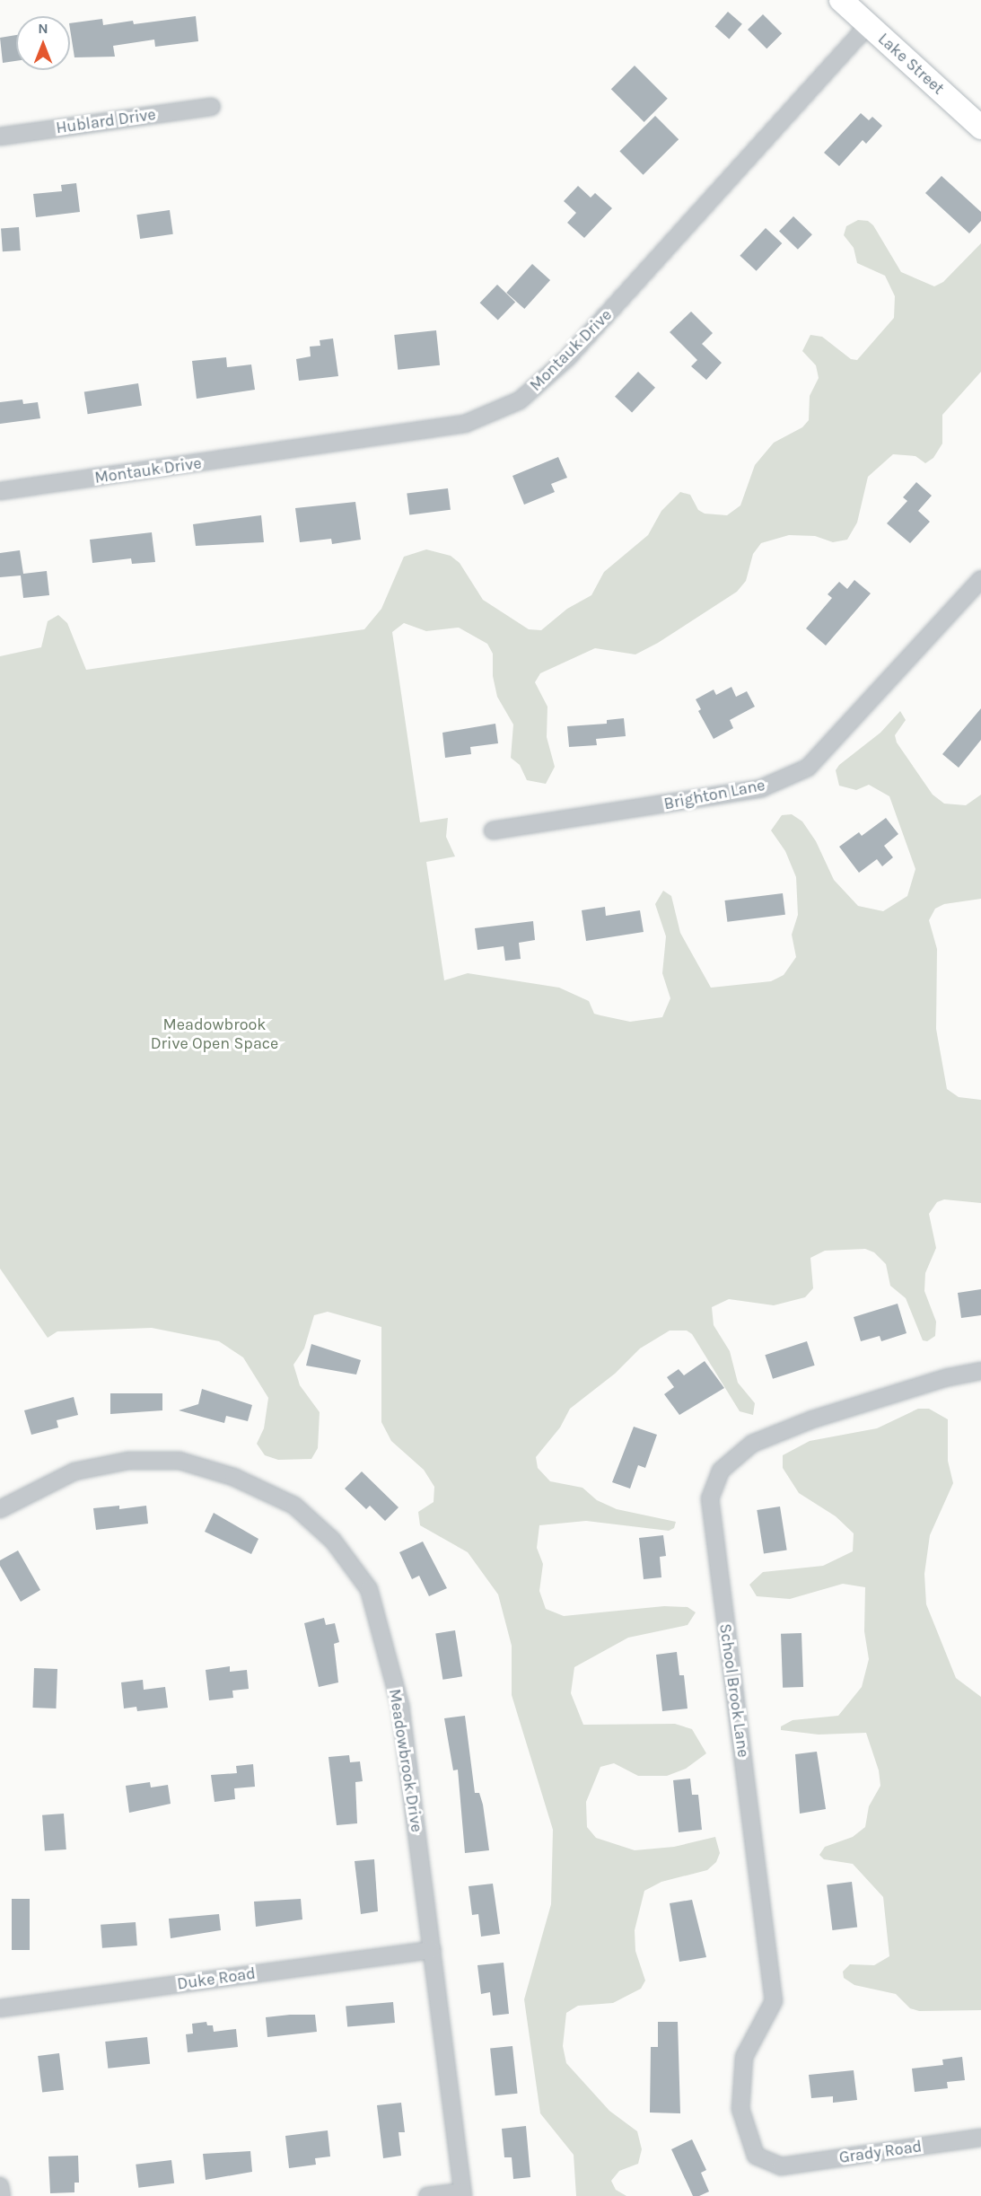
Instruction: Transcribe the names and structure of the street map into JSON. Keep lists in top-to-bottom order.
{
  "streets": {
    "street": [
      "Lake Street",
      "Hublard Drive",
      "Montauk Drive",
      "Brighton Lane",
      "School Brook Lane",
      "Meadowbrook Drive",
      "Duke Road",
      "Grady Road"
    ]
  },
  "crossings": [
    ["Lake Street", "Montauk Drive"],
    ["School Brook Lane", "Grady Road"],
    ["Meadowbrook Drive", "Duke Road"]
  ],
  "parks": ["Meadowbrook Drive Open Space"],
  "north": "top"
}
